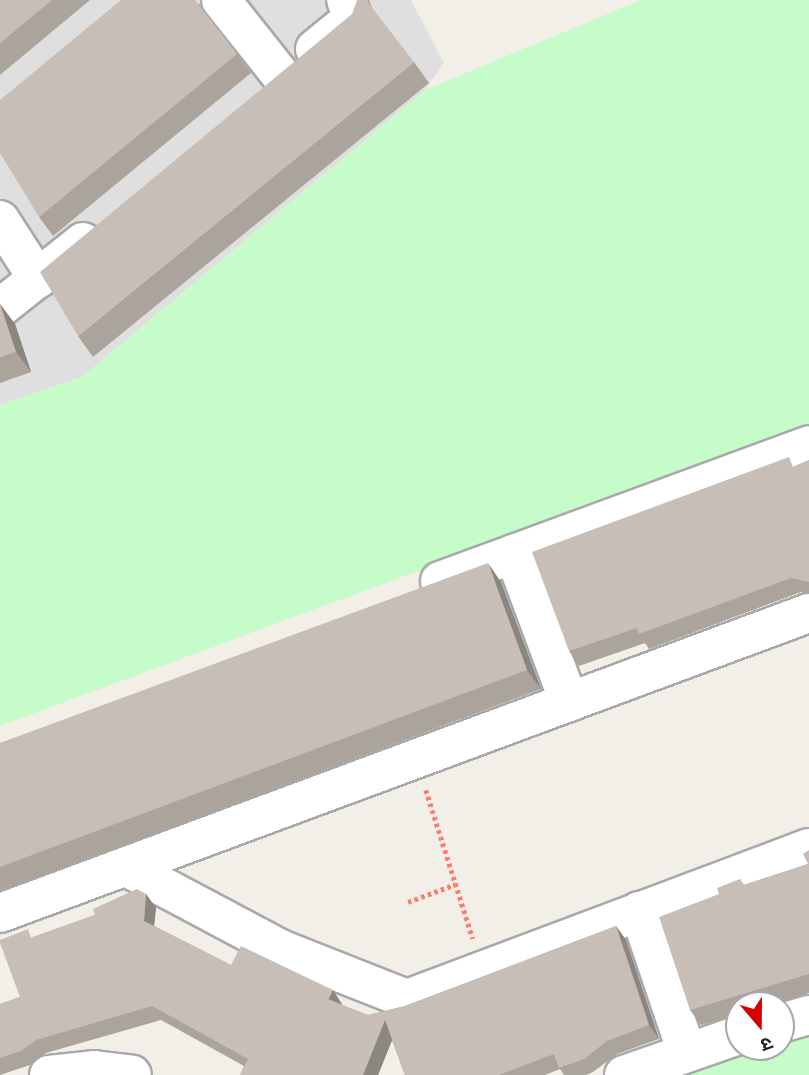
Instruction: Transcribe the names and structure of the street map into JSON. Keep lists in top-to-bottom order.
{
  "north": "bottom"
}
